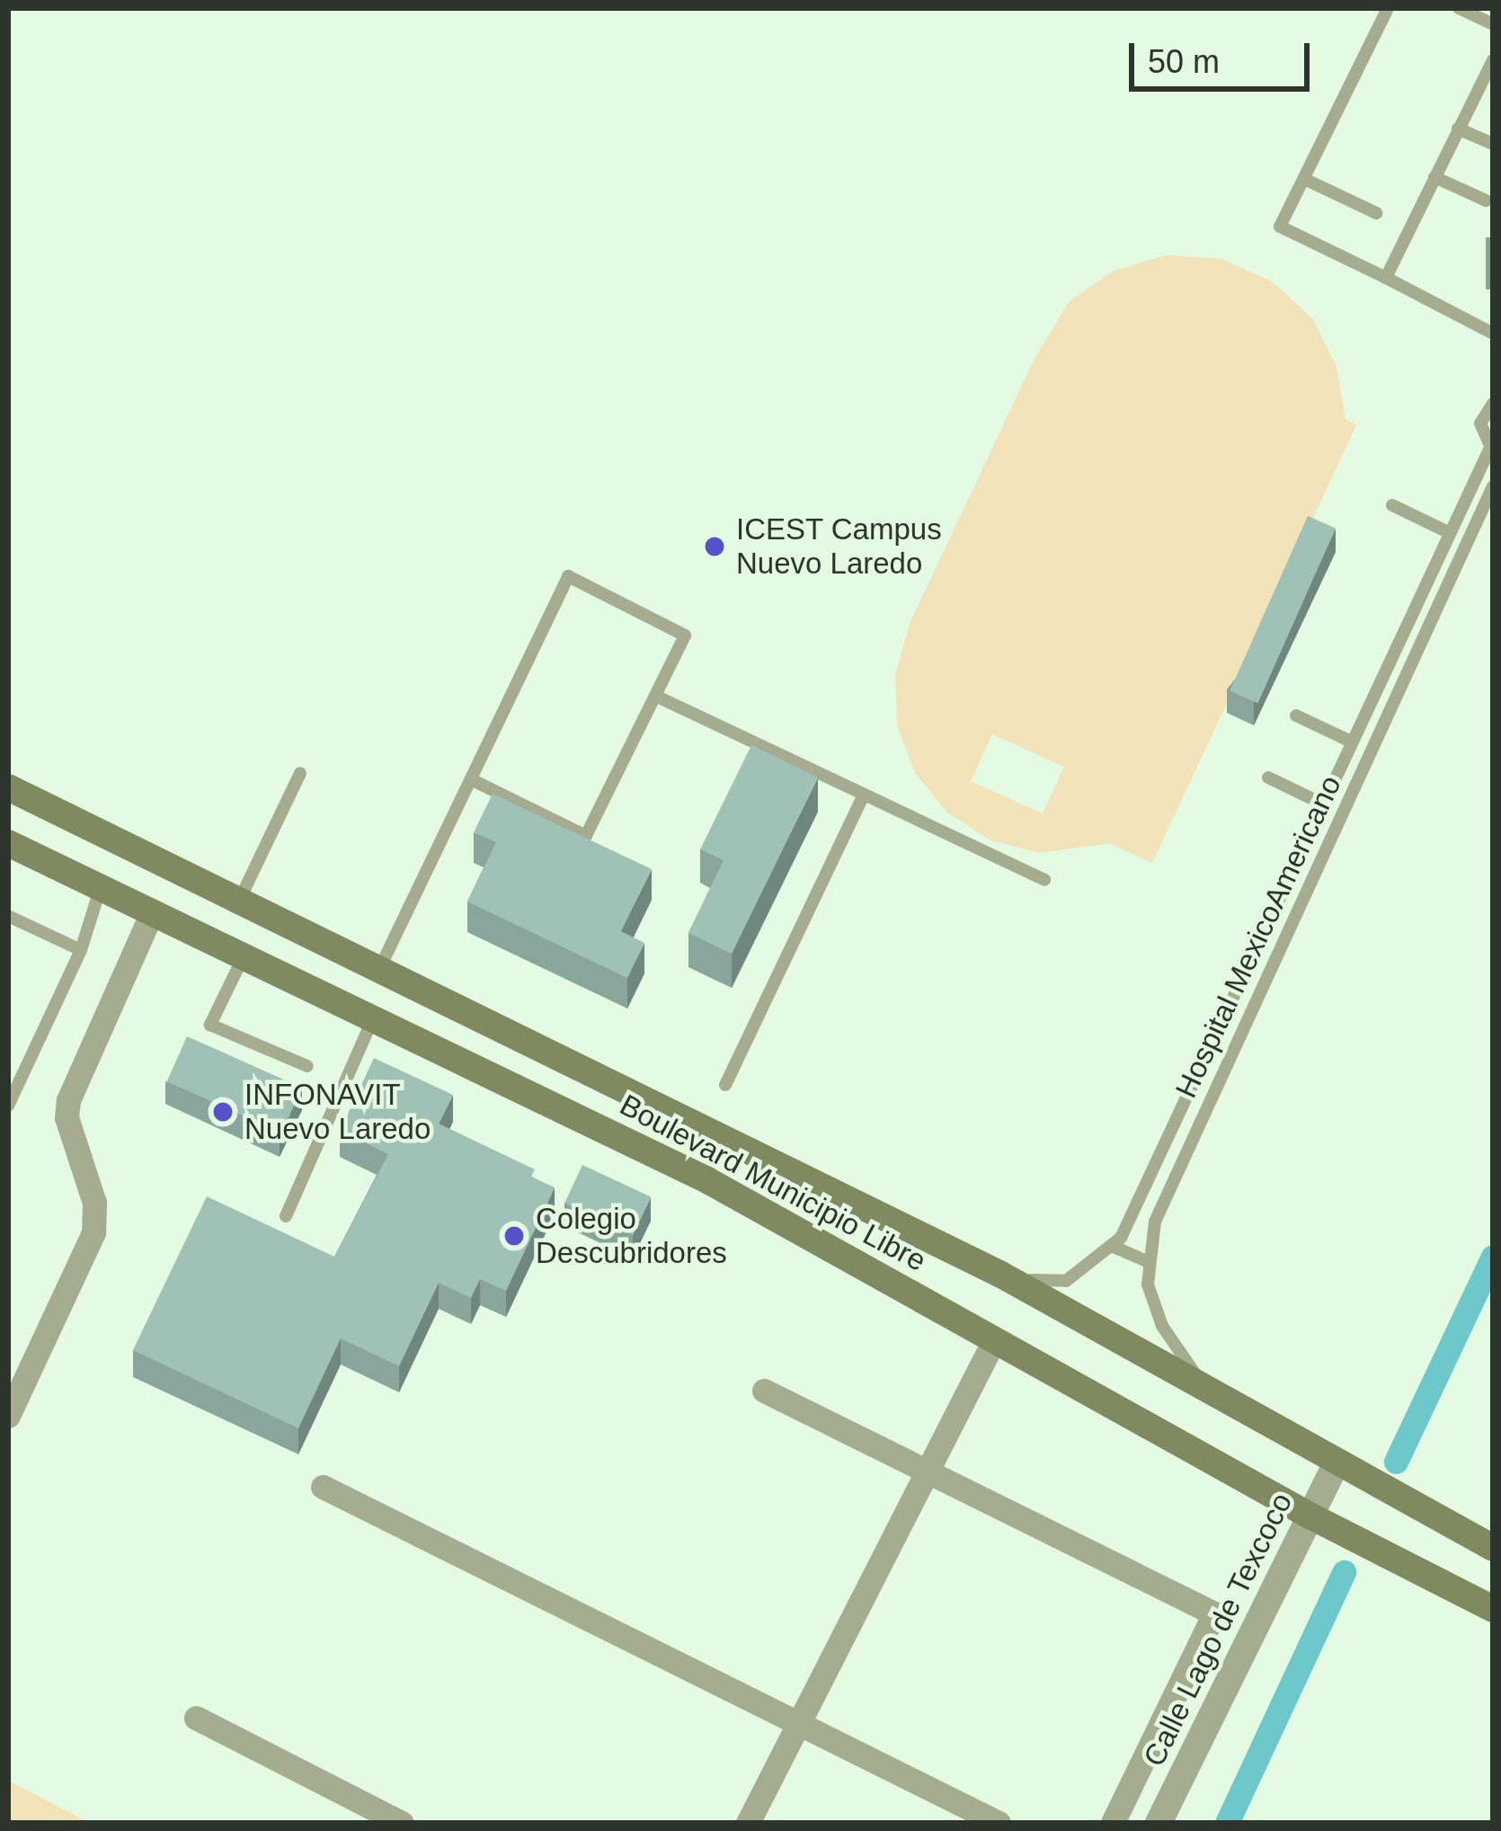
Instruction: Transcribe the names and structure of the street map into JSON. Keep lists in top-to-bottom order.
{
  "streets": {
    "main road": ["Boulevard Municipio Libre"],
    "street": ["Calle Lago de Texcoco"],
    "lane": ["Hospital MexicoAmericano"]
  },
  "crossings": [
    ["Hospital MexicoAmericano", "Boulevard Municipio Libre"],
    ["Boulevard Municipio Libre", "Calle Lago de Texcoco"]
  ],
  "places": ["ICEST Campus Nuevo Laredo", "INFONAVIT Nuevo Laredo", "Colegio Descubridores"],
  "scale_bar": "50 m"
}
